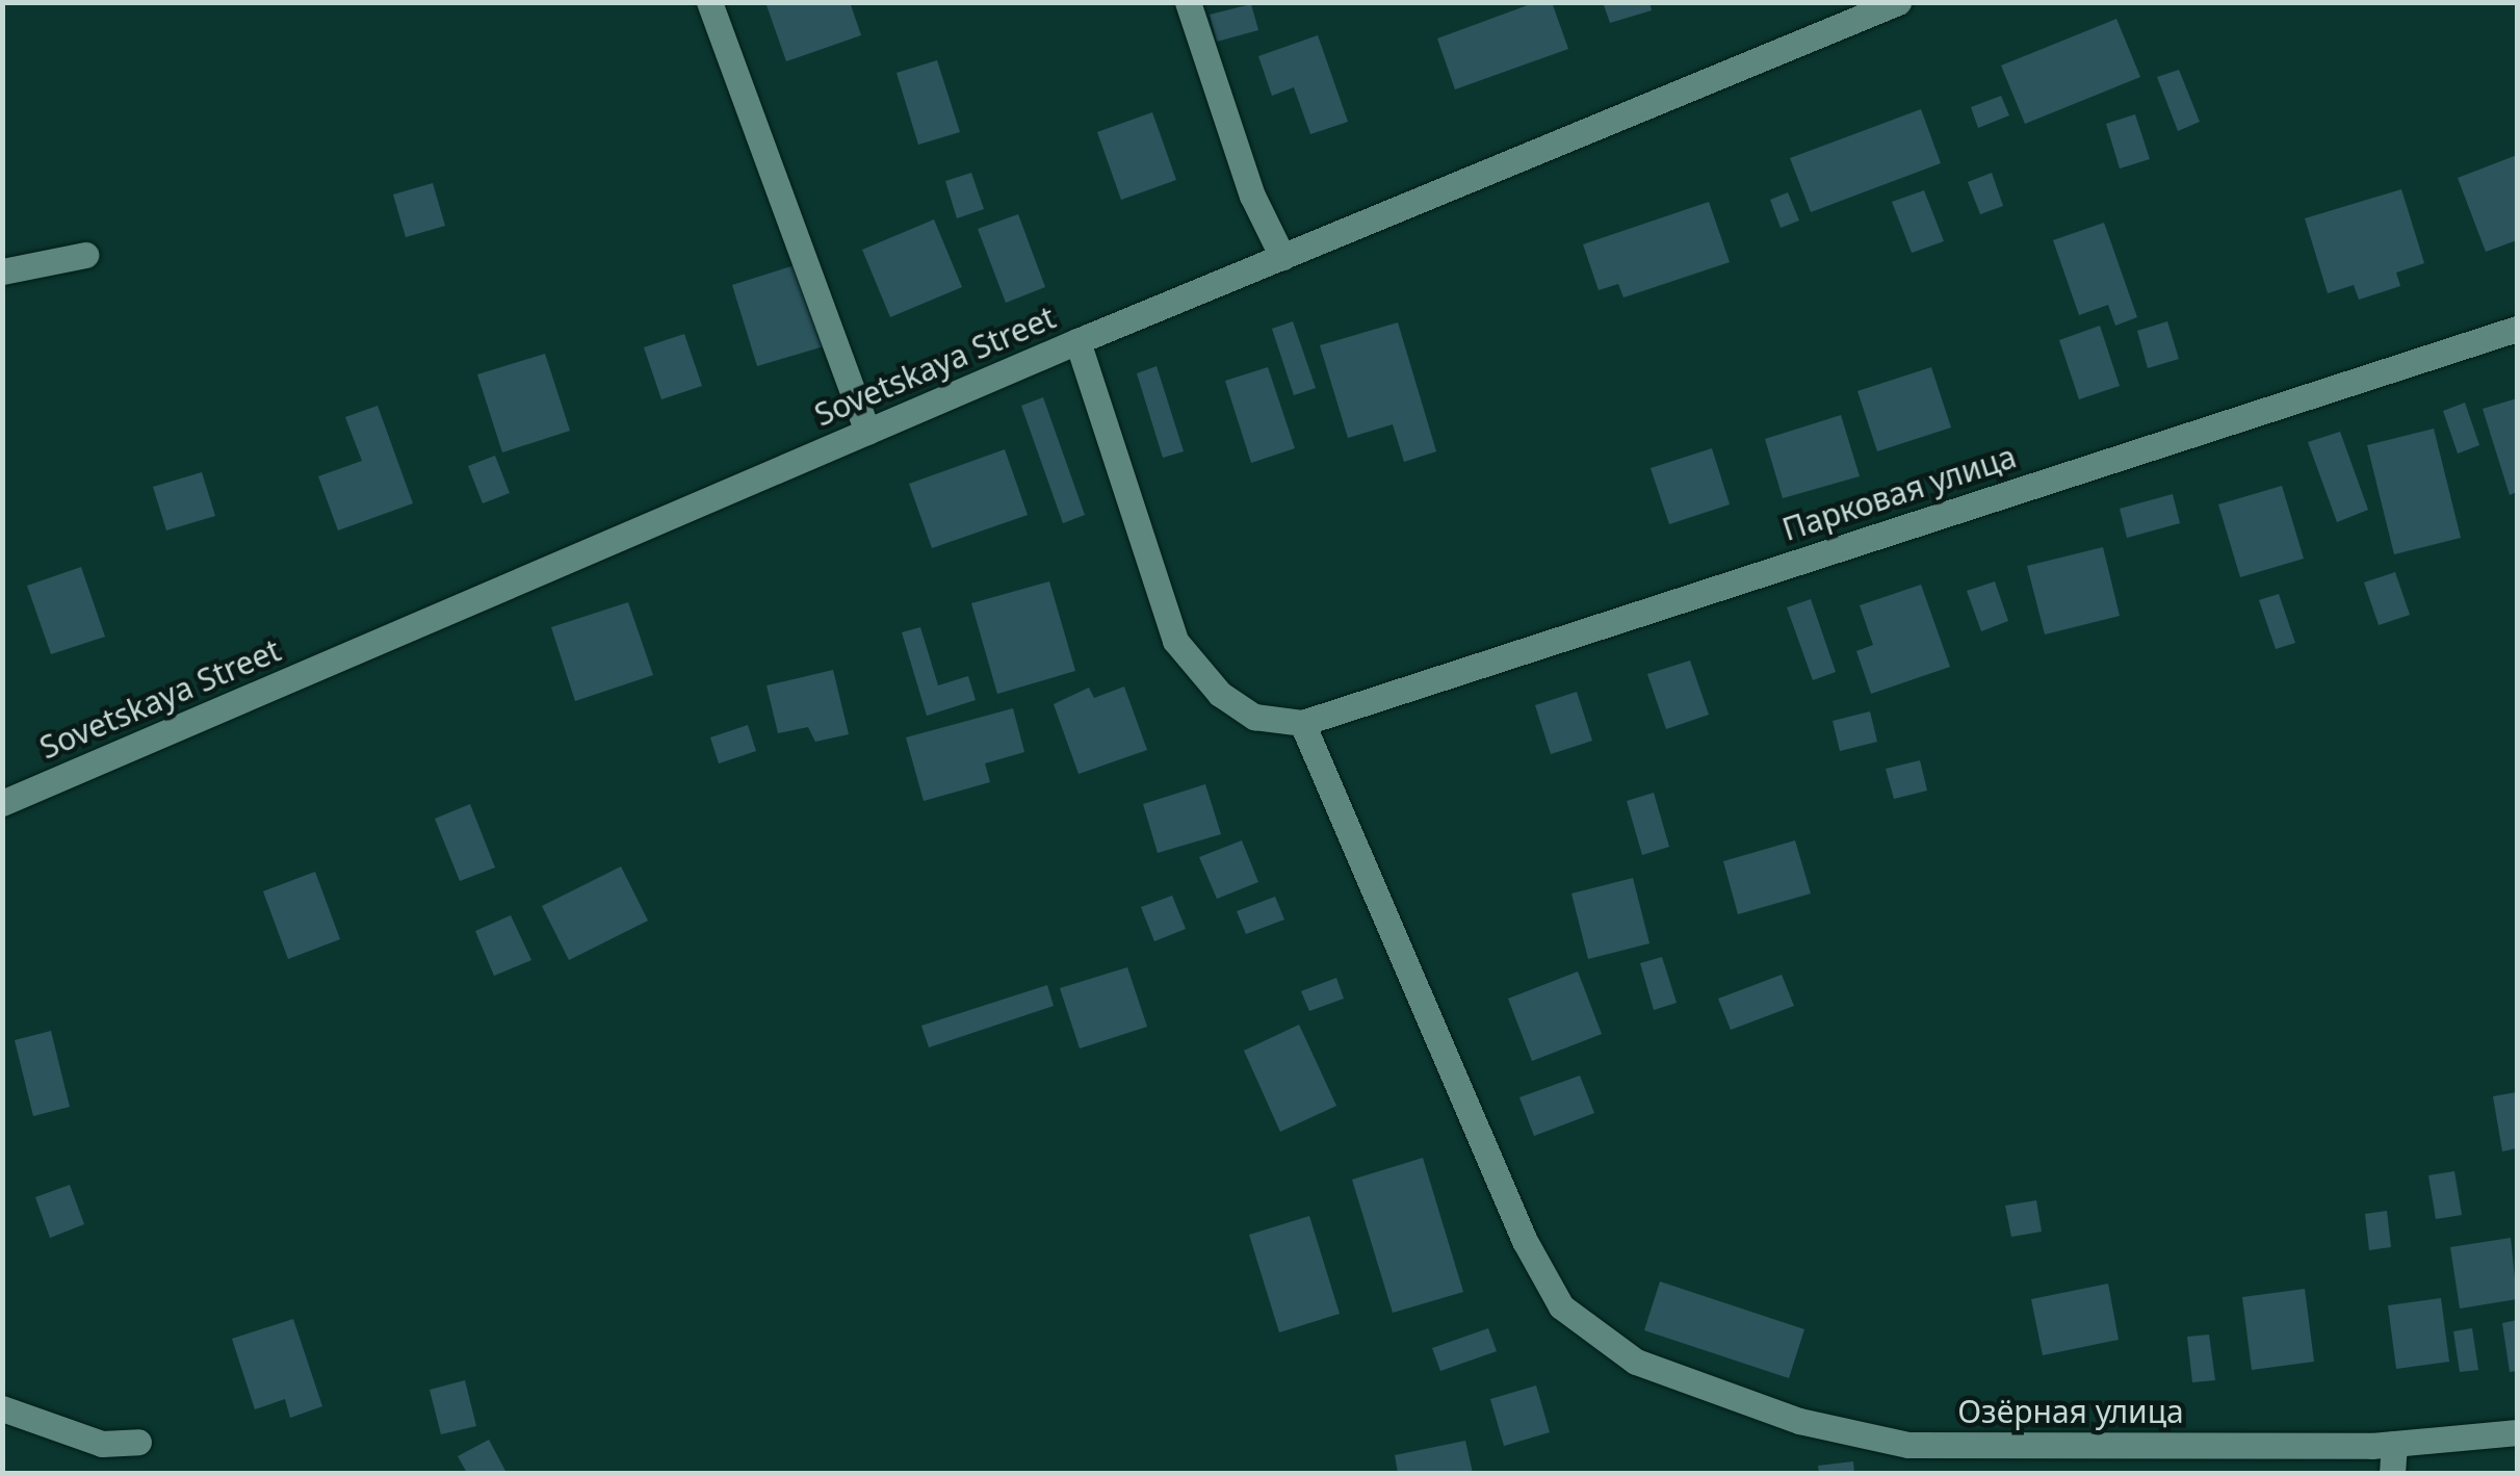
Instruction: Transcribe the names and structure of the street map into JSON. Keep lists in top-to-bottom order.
{
  "streets": {
    "street": ["Sovetskaya Street", "Парковая улица", "Озёрная улица"]
  },
  "crossings": [
    ["Парковая улица", "Озёрная улица"]
  ]
}
